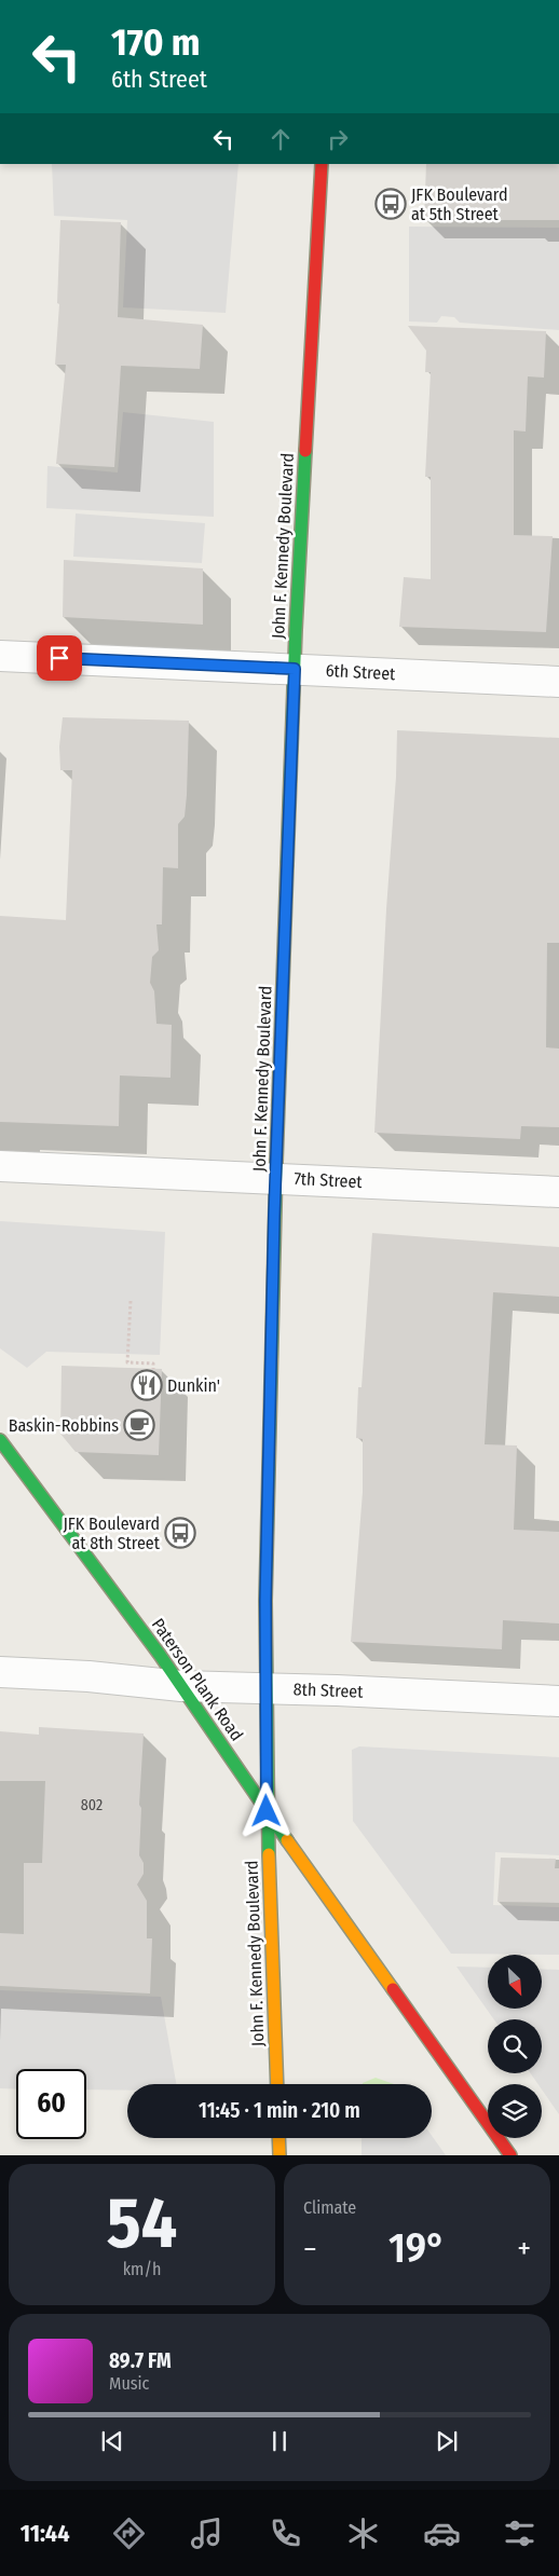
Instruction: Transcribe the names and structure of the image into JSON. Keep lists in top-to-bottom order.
{
  "streets": {
    "main road": ["John F. Kennedy Boulevard", "Paterson Plank Road"],
    "street": ["6th Street", "7th Street", "8th Street"]
  },
  "crossings": [
    ["John F. Kennedy Boulevard", "6th Street"],
    ["John F. Kennedy Boulevard", "7th Street"],
    ["John F. Kennedy Boulevard", "Paterson Plank Road"],
    ["John F. Kennedy Boulevard", "8th Street"],
    ["Paterson Plank Road", "8th Street"]
  ],
  "places": {
    "bus stop": ["JFK Boulevard at 5th Street", "JFK Boulevard at 8th Street"],
    "restaurant": ["Dunkin'"],
    "cafe": ["Baskin-Robbins"]
  },
  "house_numbers": ["802"],
  "north": "bottom right",
  "page": {
    "turn": ["170 m", "6th Street"],
    "limit": "60",
    "trip": "11:45 · 1 min · 210 m",
    "tile": [
      ["54", "km/h"],
      "Climate"
    ],
    "heat": ["−", "19°", "+"],
    "song": ["89.7 FM", "Music"],
    "tabs": "11:44"
  }
}
